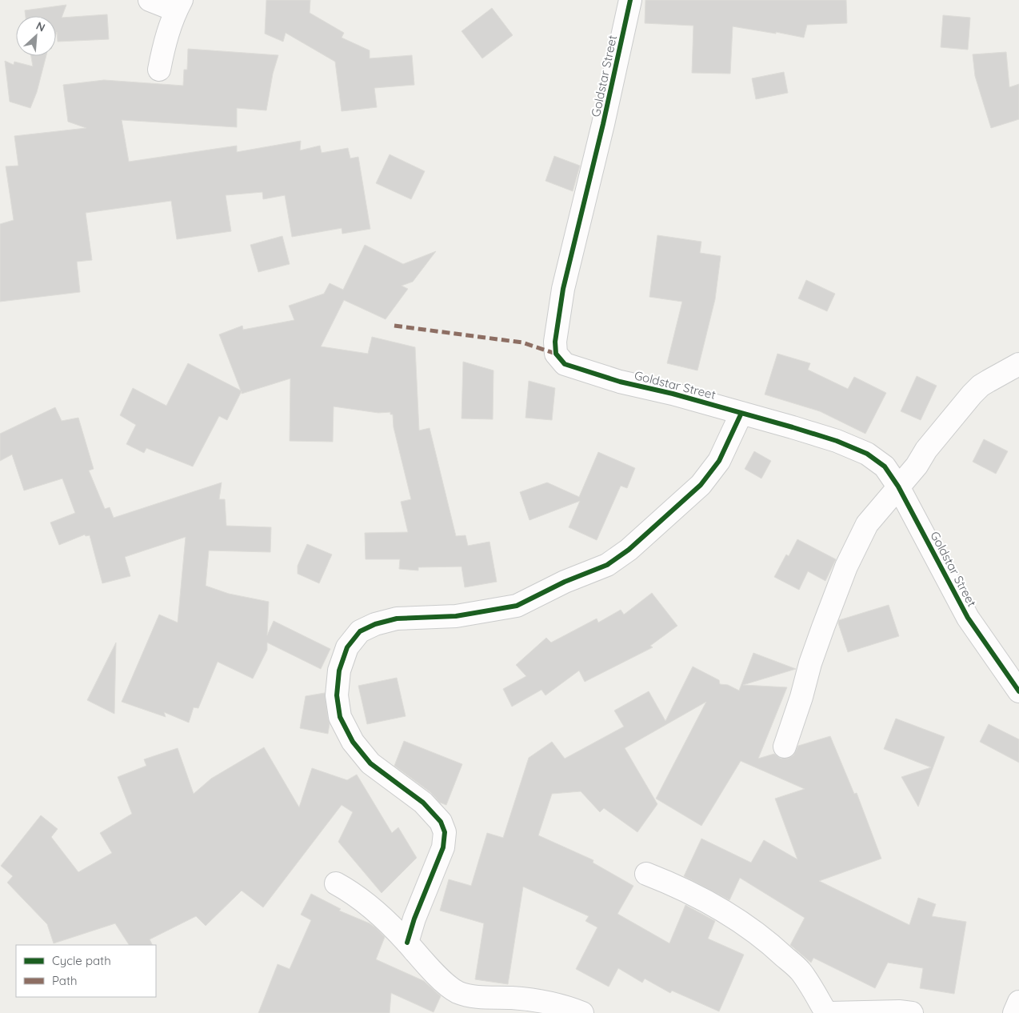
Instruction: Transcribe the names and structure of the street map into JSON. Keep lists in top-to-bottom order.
{
  "streets": {
    "street": ["Goldstar Street"]
  },
  "legend": ["Cycle path", "Path"],
  "north": "top right"
}
